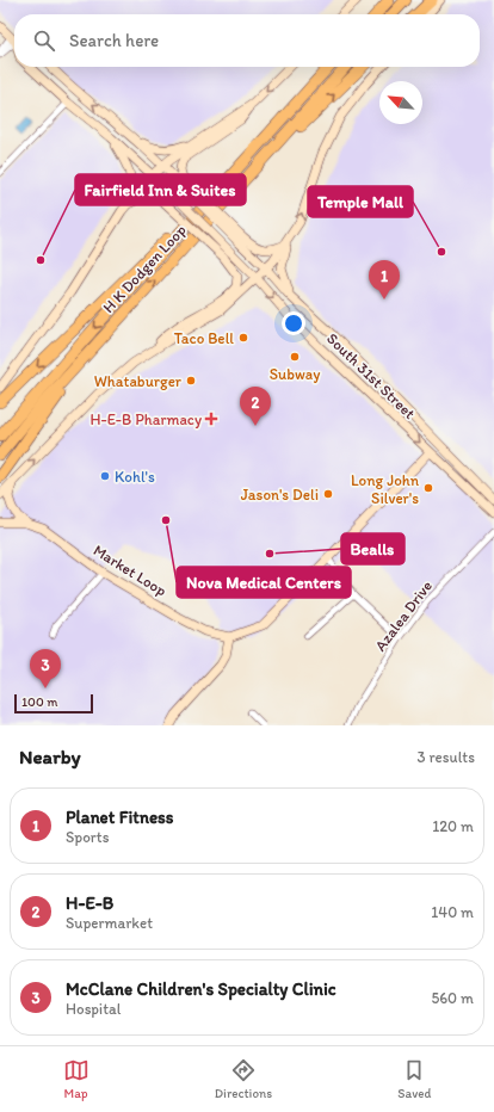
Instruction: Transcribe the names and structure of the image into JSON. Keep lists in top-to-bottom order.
{
  "streets": {
    "highway": ["H K Dodgen Loop"],
    "main road": ["South 31st Street", "Market Loop"],
    "street": ["Azalea Drive"]
  },
  "places": {
    "other": [
      "Temple Mall",
      "Fairfield Inn & Suites",
      "Taco Bell",
      "Subway",
      "Whataburger",
      "Kohl's",
      "Long John Silver's",
      "Jason's Deli",
      "Nova Medical Centers",
      "Bealls"
    ],
    "health": ["H-E-B Pharmacy"]
  },
  "scale_bar": "100 m",
  "north": "top left",
  "page": {
    "search": "Search here",
    "pins": ["1", "2", "3"],
    "scale": "100 m",
    "heading": ["Nearby", "3 results"],
    "list": [
      {
        "mark": "1",
        "name": "Planet Fitness",
        "note": "Sports",
        "value": "120 m"
      },
      {
        "mark": "2",
        "name": "H-E-B",
        "note": "Supermarket",
        "value": "140 m"
      },
      {
        "mark": "3",
        "name": "McClane Children's Specialty Clinic",
        "note": "Hospital",
        "value": "560 m"
      }
    ],
    "nav": ["Map", "Directions", "Saved"]
  }
}
